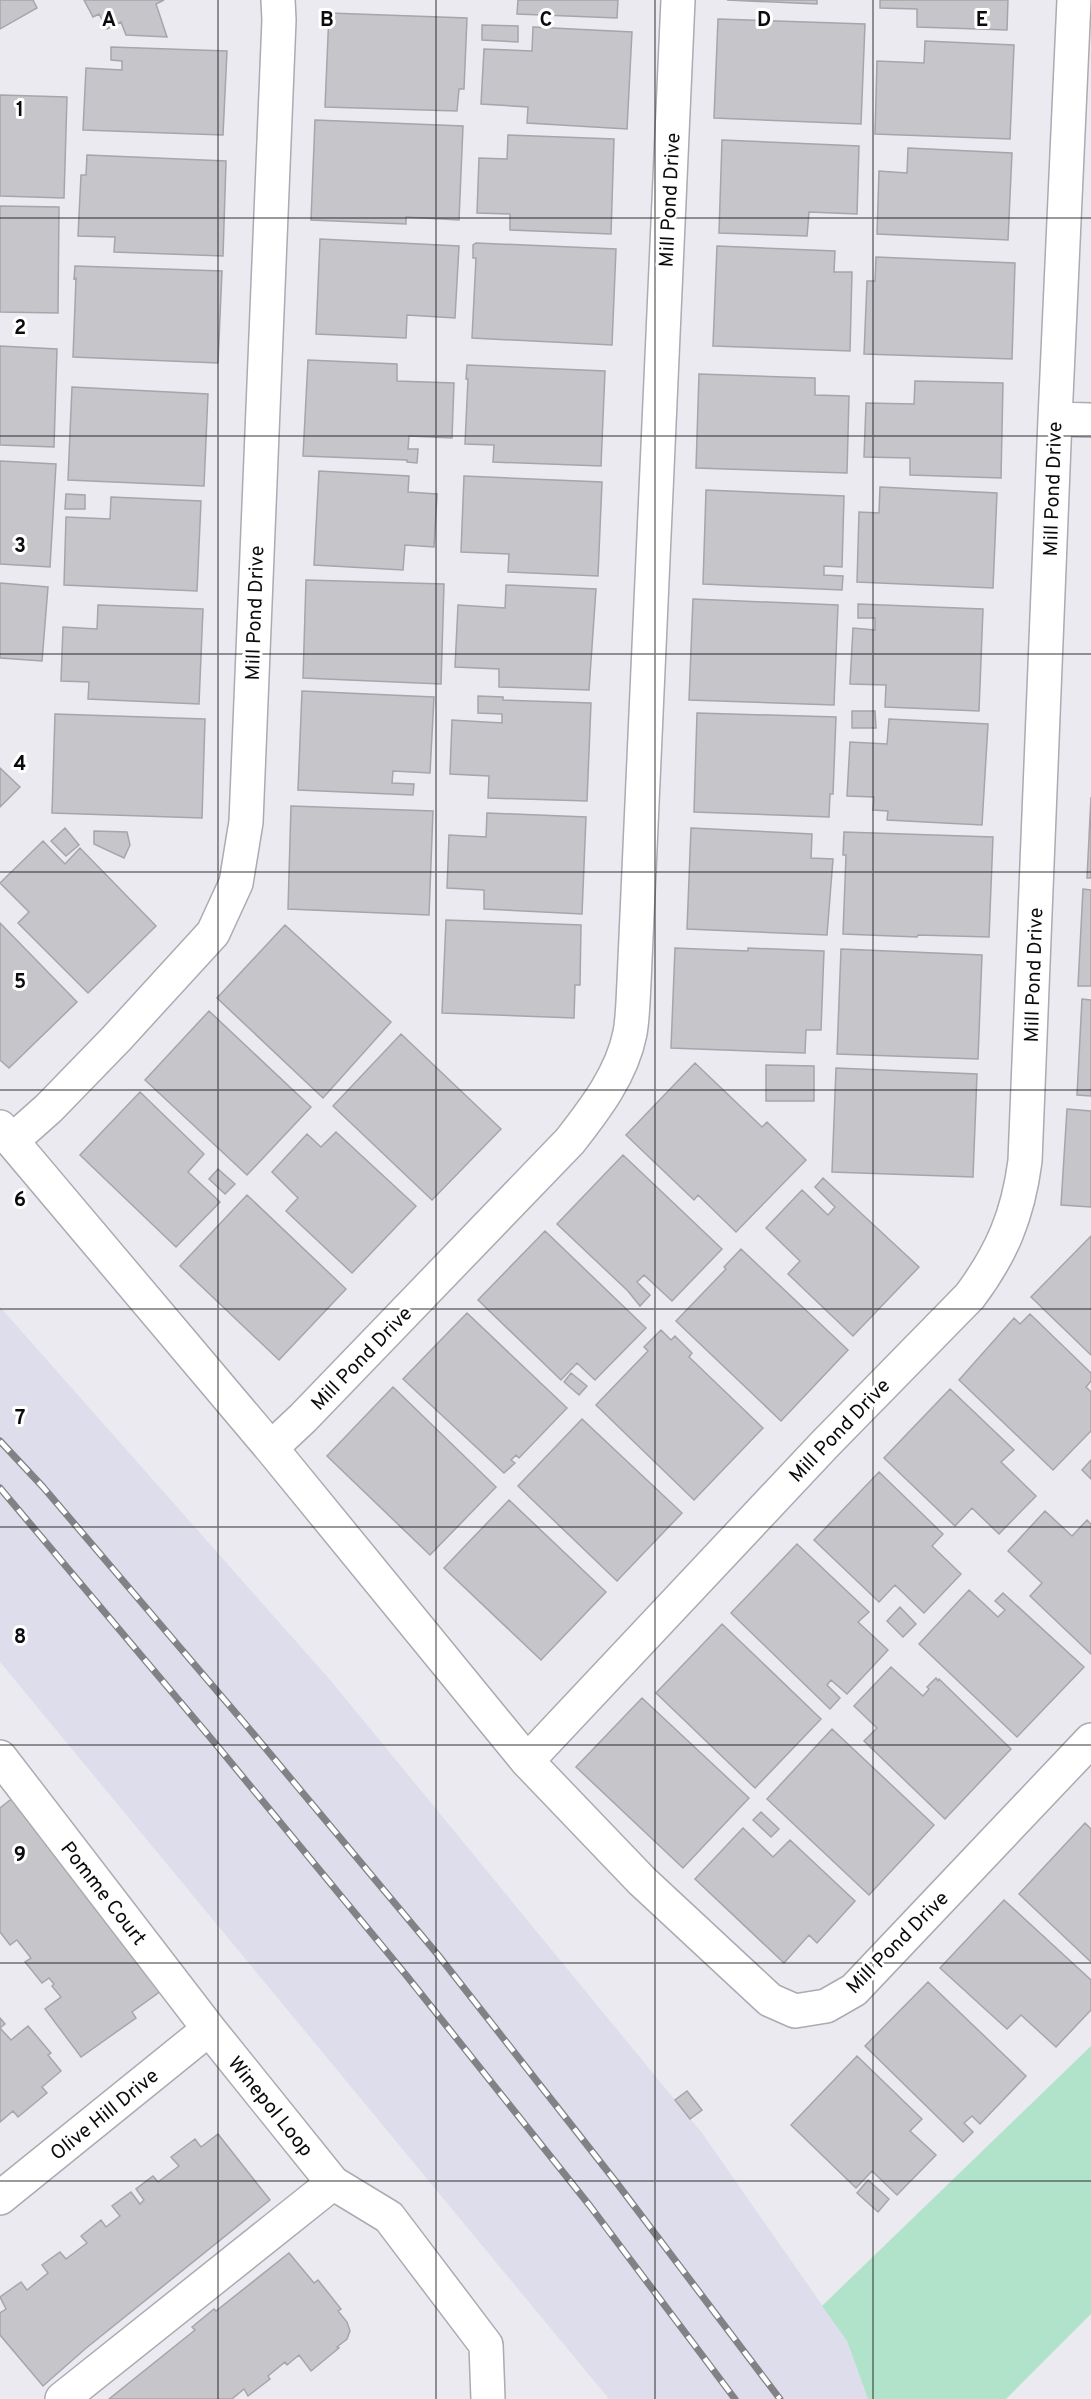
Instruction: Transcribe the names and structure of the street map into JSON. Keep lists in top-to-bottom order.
{
  "streets": {
    "street": [
      "Mill Pond Drive",
      "Pomme Court",
      "Winepol Loop",
      "Olive Hill Drive"
    ]
  },
  "crossings": [
    ["Pomme Court", "Winepol Loop"],
    ["Pomme Court", "Olive Hill Drive"],
    ["Winepol Loop", "Olive Hill Drive"]
  ],
  "grid": {
    "columns": [
      "A",
      "B",
      "C",
      "D",
      "E"
    ],
    "rows": [
      "1",
      "2",
      "3",
      "4",
      "5",
      "6",
      "7",
      "8",
      "9"
    ]
  }
}
